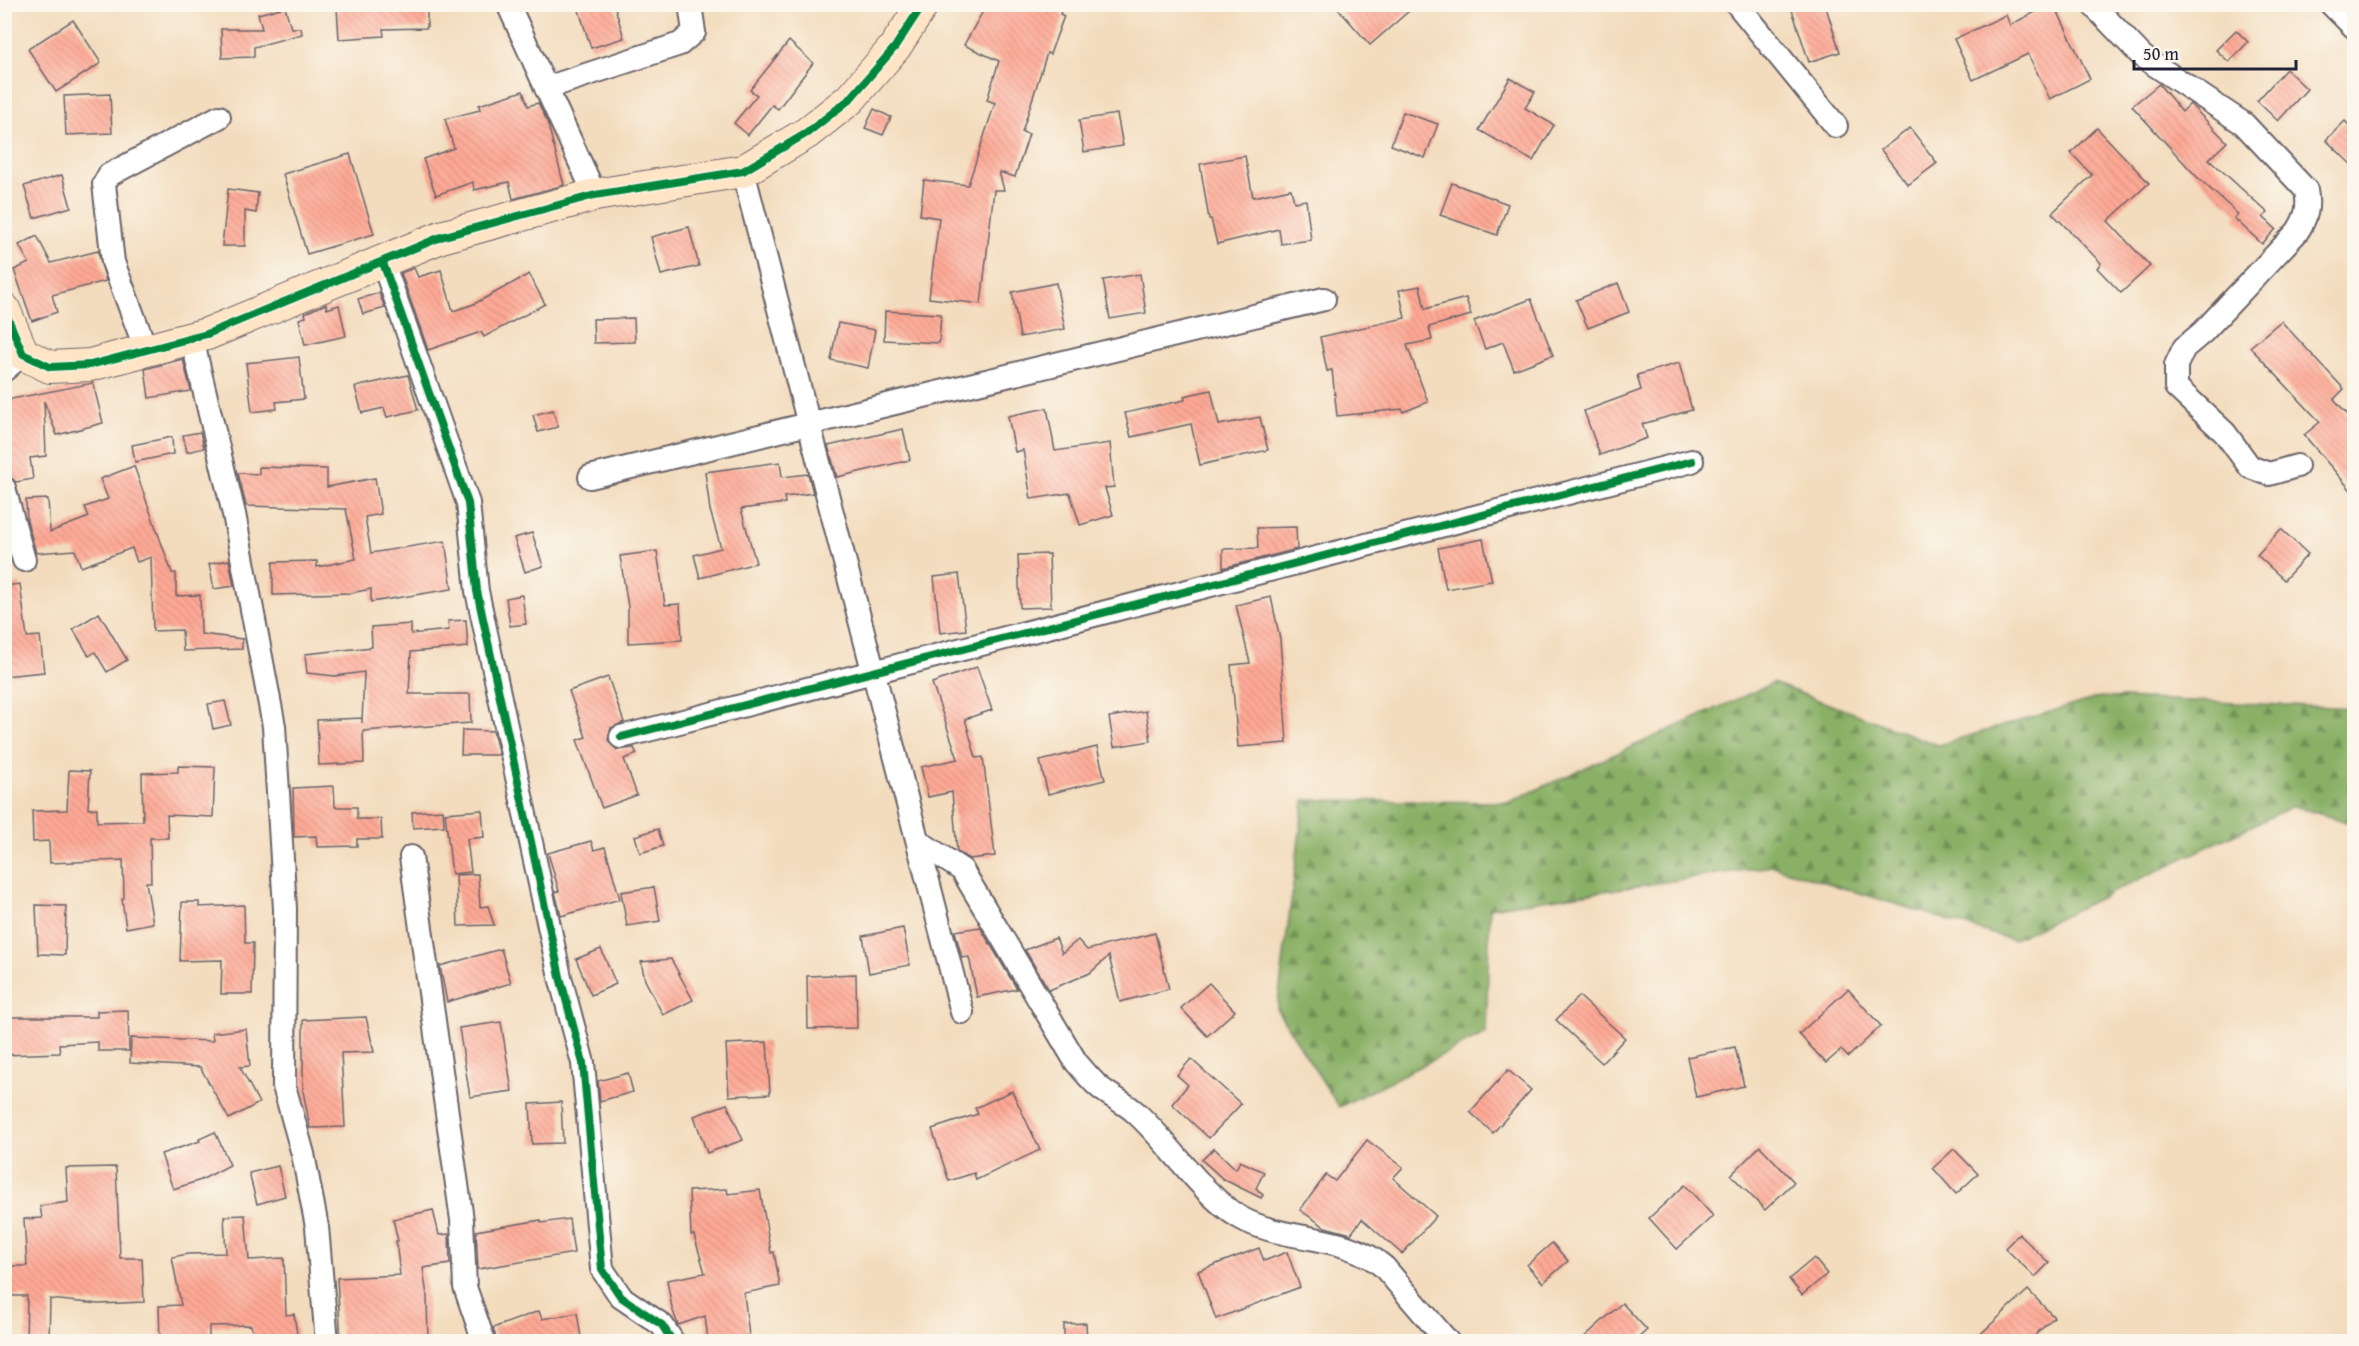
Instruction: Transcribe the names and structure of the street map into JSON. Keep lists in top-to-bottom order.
{
  "scale_bar": "50 m"
}
